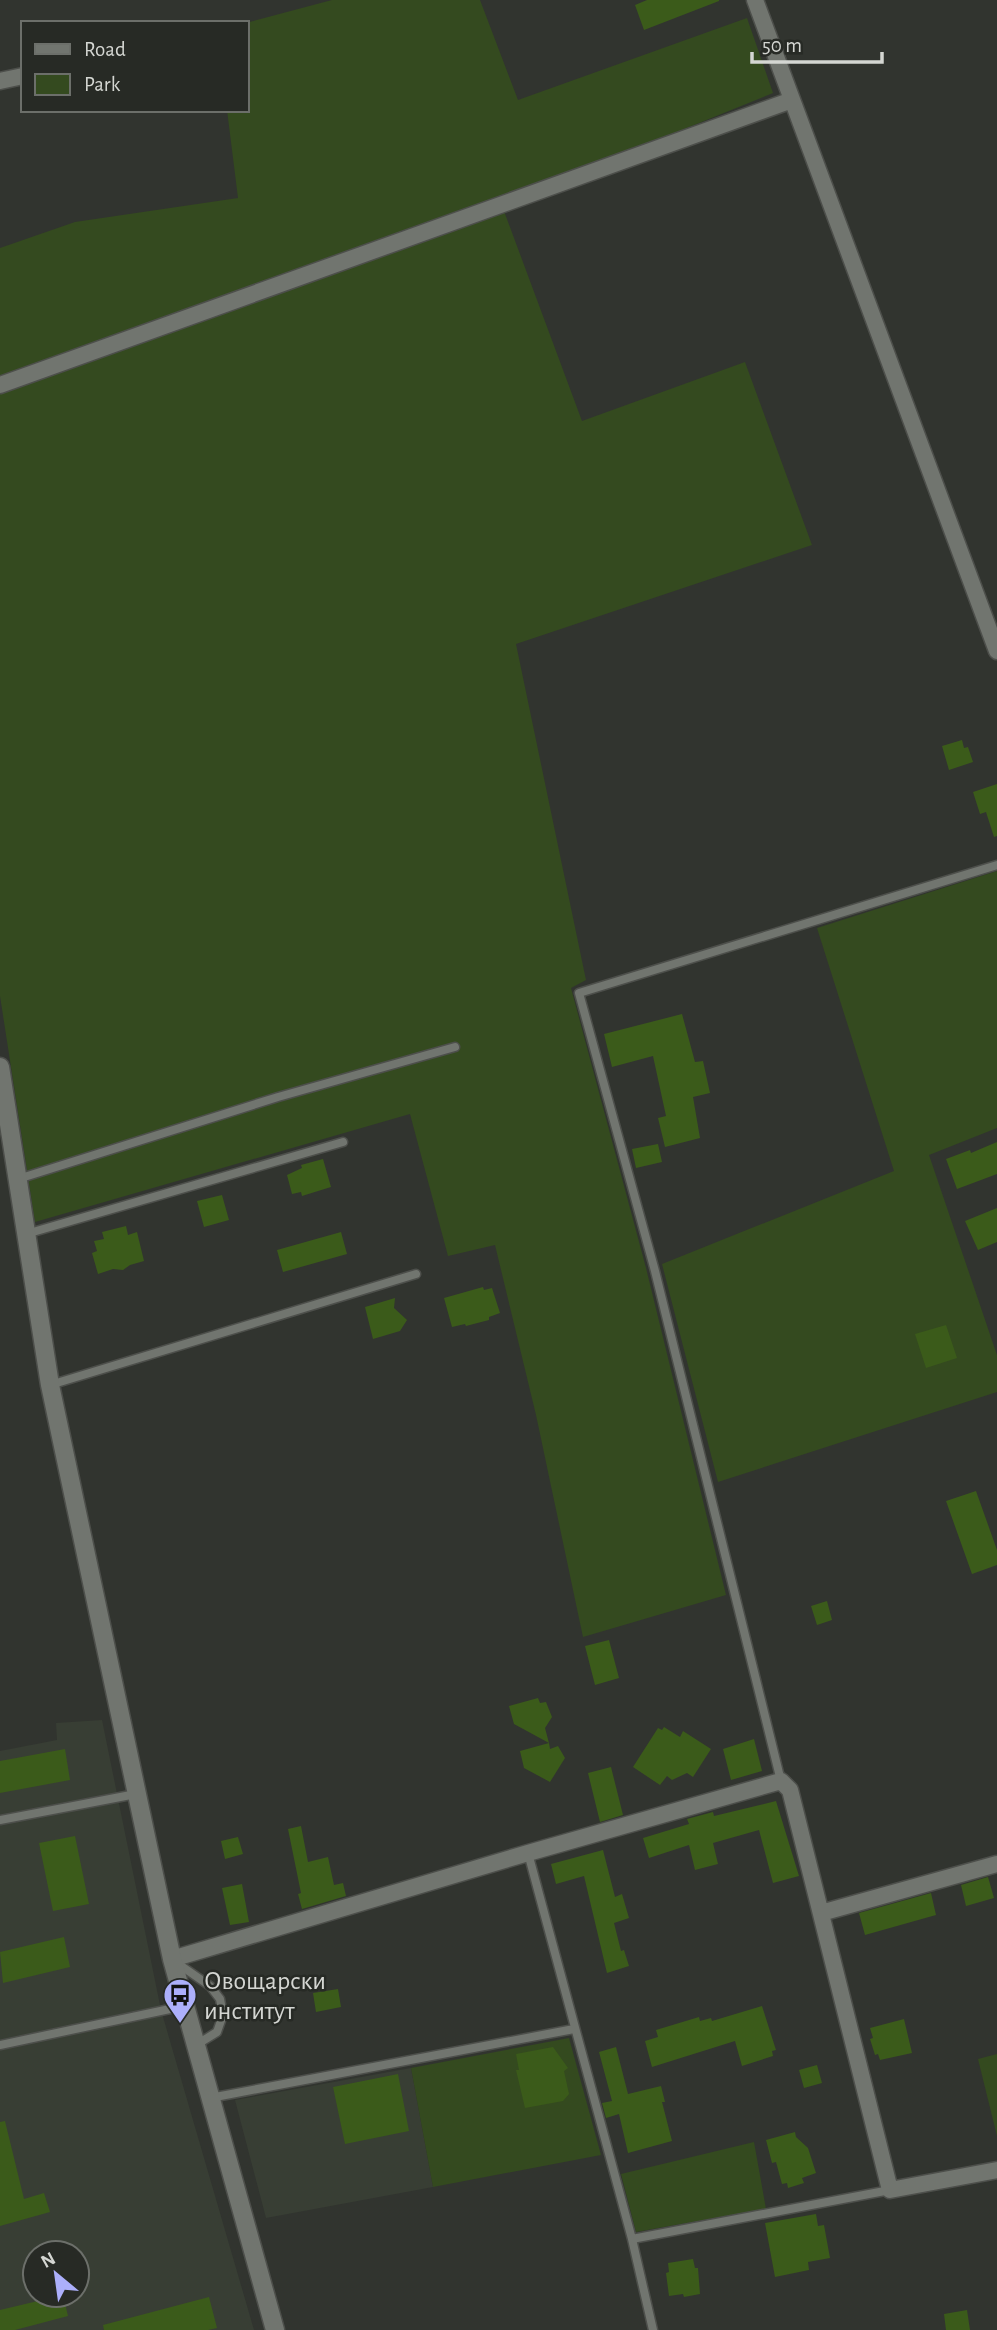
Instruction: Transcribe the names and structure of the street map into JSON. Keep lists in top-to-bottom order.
{
  "places": {
    "bus stop": ["Овощарски институт"]
  },
  "legend": ["Road", "Park"],
  "scale_bar": "50 m",
  "north": "top left"
}
